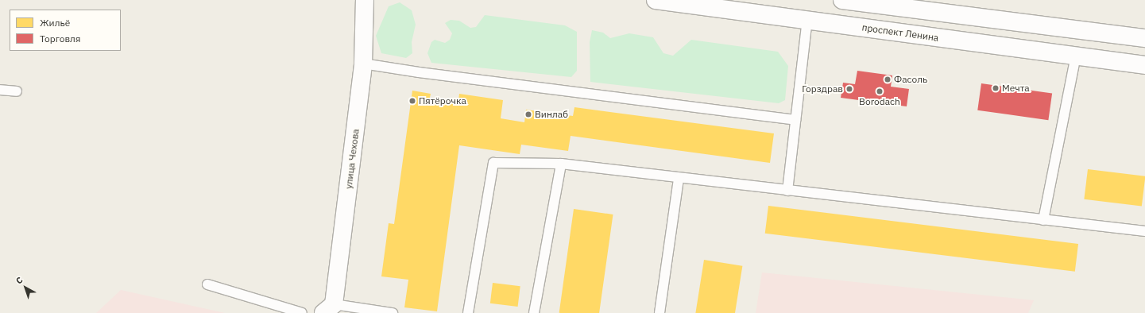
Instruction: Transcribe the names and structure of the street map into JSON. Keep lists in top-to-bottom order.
{
  "streets": {
    "main road": ["проспект Ленина", "улица Чехова"]
  },
  "places": [
    "Фасоль",
    "Мечта",
    "Горздрав",
    "Borodach",
    "Пятёрочка",
    "Винлаб"
  ],
  "legend": ["Жильё", "Торговля"],
  "north": "top left"
}
